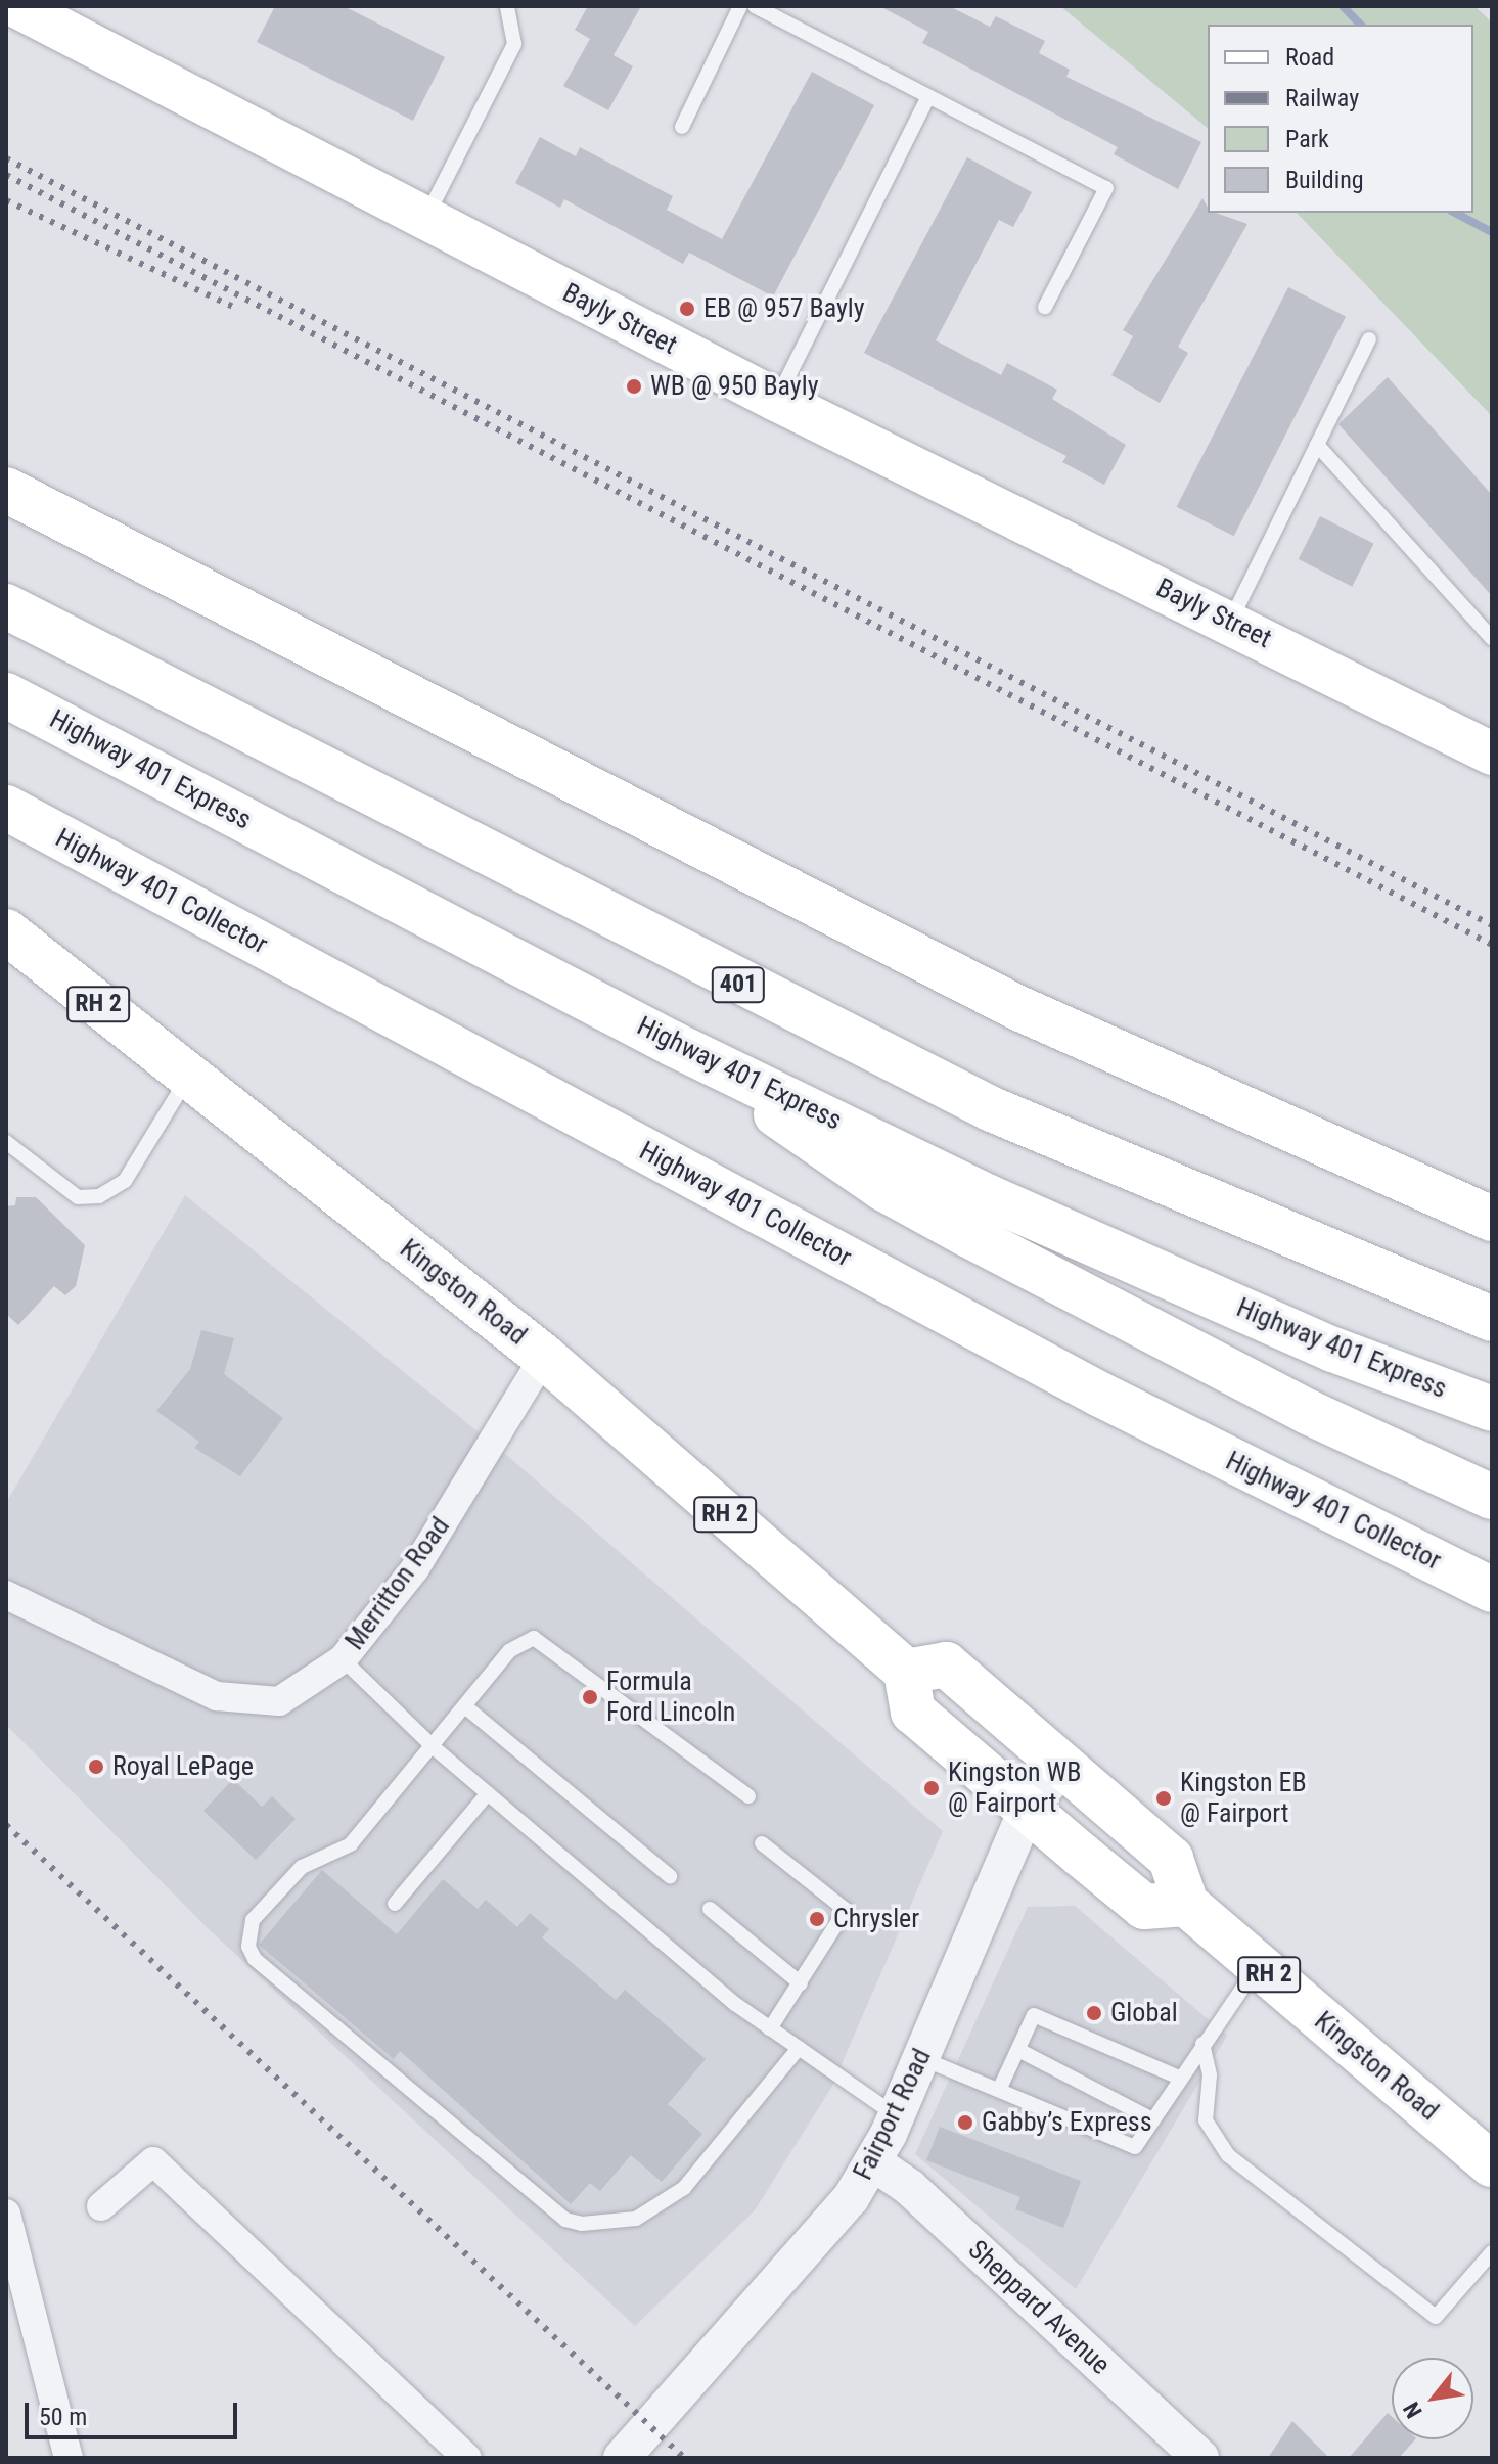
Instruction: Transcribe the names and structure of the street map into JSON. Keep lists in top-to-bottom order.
{
  "streets": {
    "main road": [
      "Bayly Street",
      "Highway 401 Express",
      "Highway 401 Collector",
      "401",
      "RH 2",
      "Kingston Road"
    ],
    "street": ["Merritton Road", "Fairport Road", "Sheppard Avenue"]
  },
  "crossings": [
    ["Kingston Road", "Merritton Road"],
    ["Fairport Road", "Sheppard Avenue"]
  ],
  "places": [
    "EB @ 957 Bayly",
    "WB @ 950 Bayly",
    "Formula Ford Lincoln",
    "Royal LePage",
    "Kingston WB @ Fairport",
    "Kingston EB @ Fairport",
    "Chrysler",
    "Global",
    "Gabby’s Express"
  ],
  "legend": [
    "Road",
    "Railway",
    "Park",
    "Building"
  ],
  "scale_bar": "50 m",
  "north": "bottom left"
}
